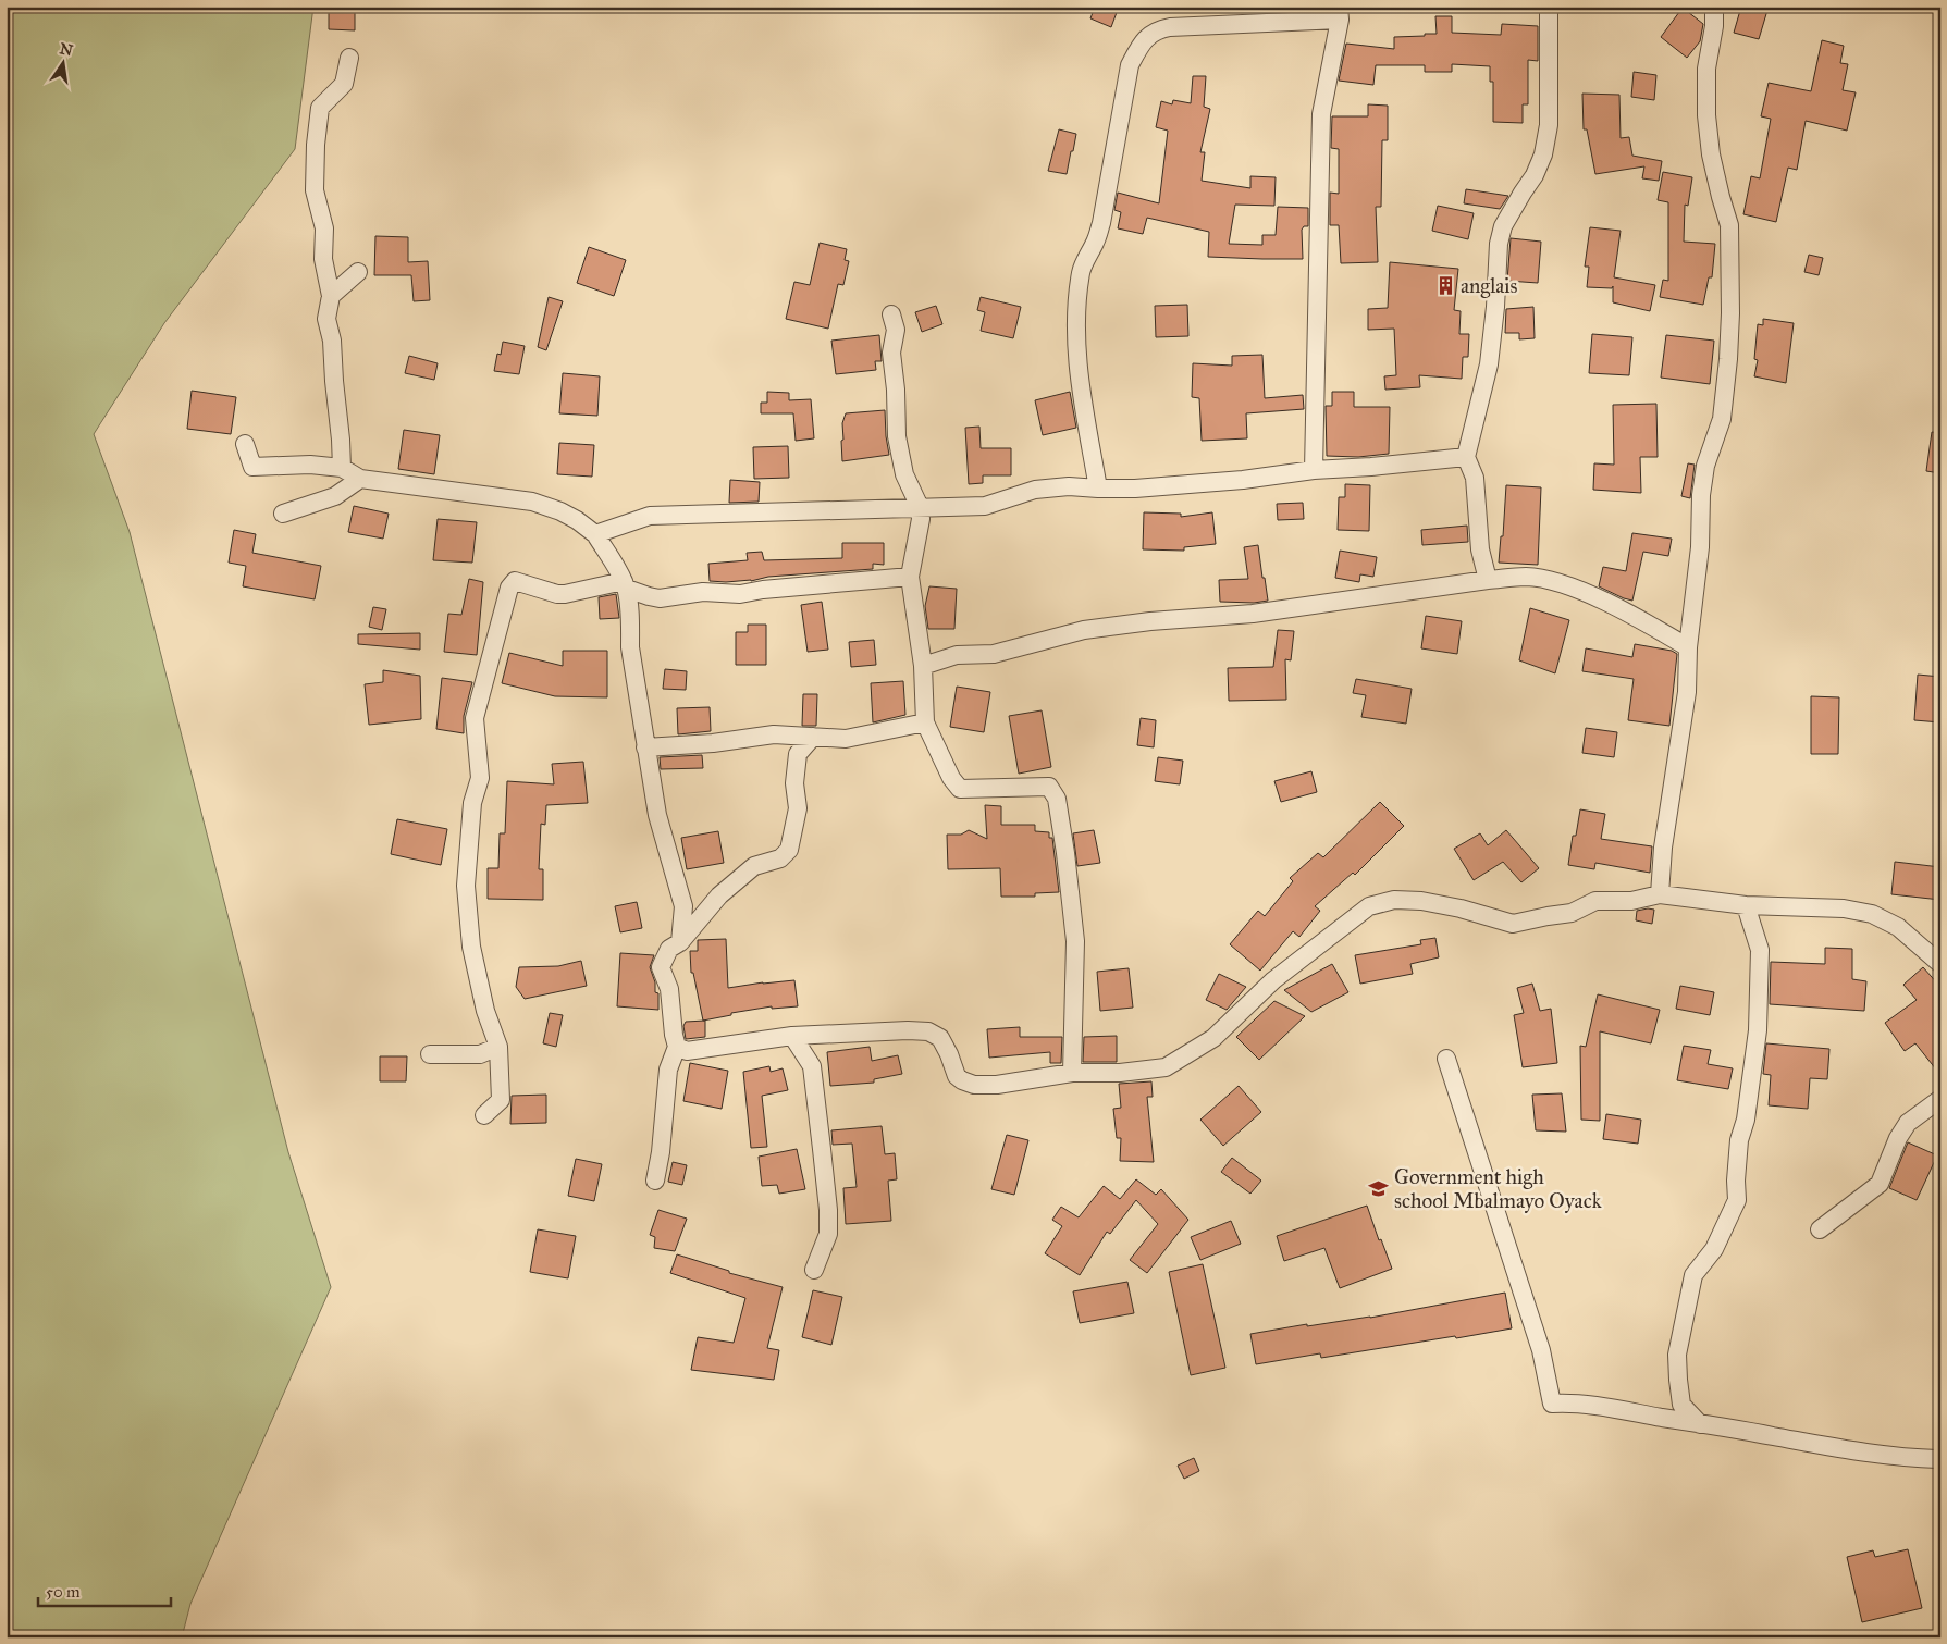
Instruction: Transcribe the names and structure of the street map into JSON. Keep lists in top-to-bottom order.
{
  "places": {
    "building": ["anglais"],
    "school or university": ["Government high school Mbalmayo Oyack"]
  },
  "scale_bar": "50 m",
  "north": "top"
}
